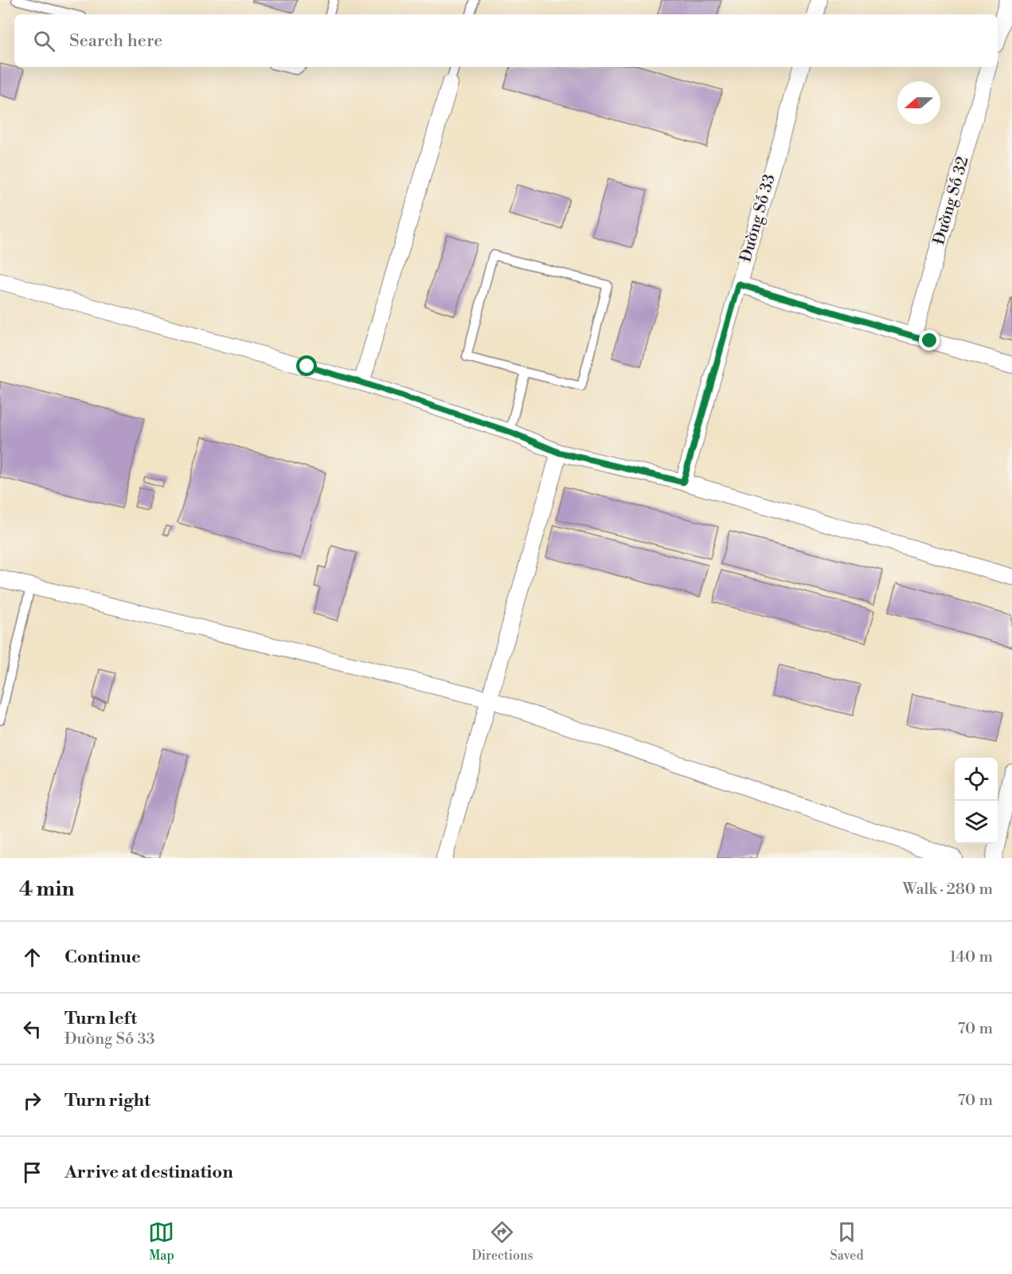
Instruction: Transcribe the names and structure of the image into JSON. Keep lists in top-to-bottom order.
{
  "streets": {
    "street": ["Đường Số 32", "Đường Số 33"]
  },
  "north": "left",
  "page": {
    "search": "Search here",
    "heading": ["4 min", "Walk · 280 m"],
    "list": [
      ["Continue", "140 m"],
      ["Turn left", "Đường Số 33", "70 m"],
      ["Turn right", "70 m"],
      "Arrive at destination"
    ],
    "nav": ["Map", "Directions", "Saved"]
  }
}
